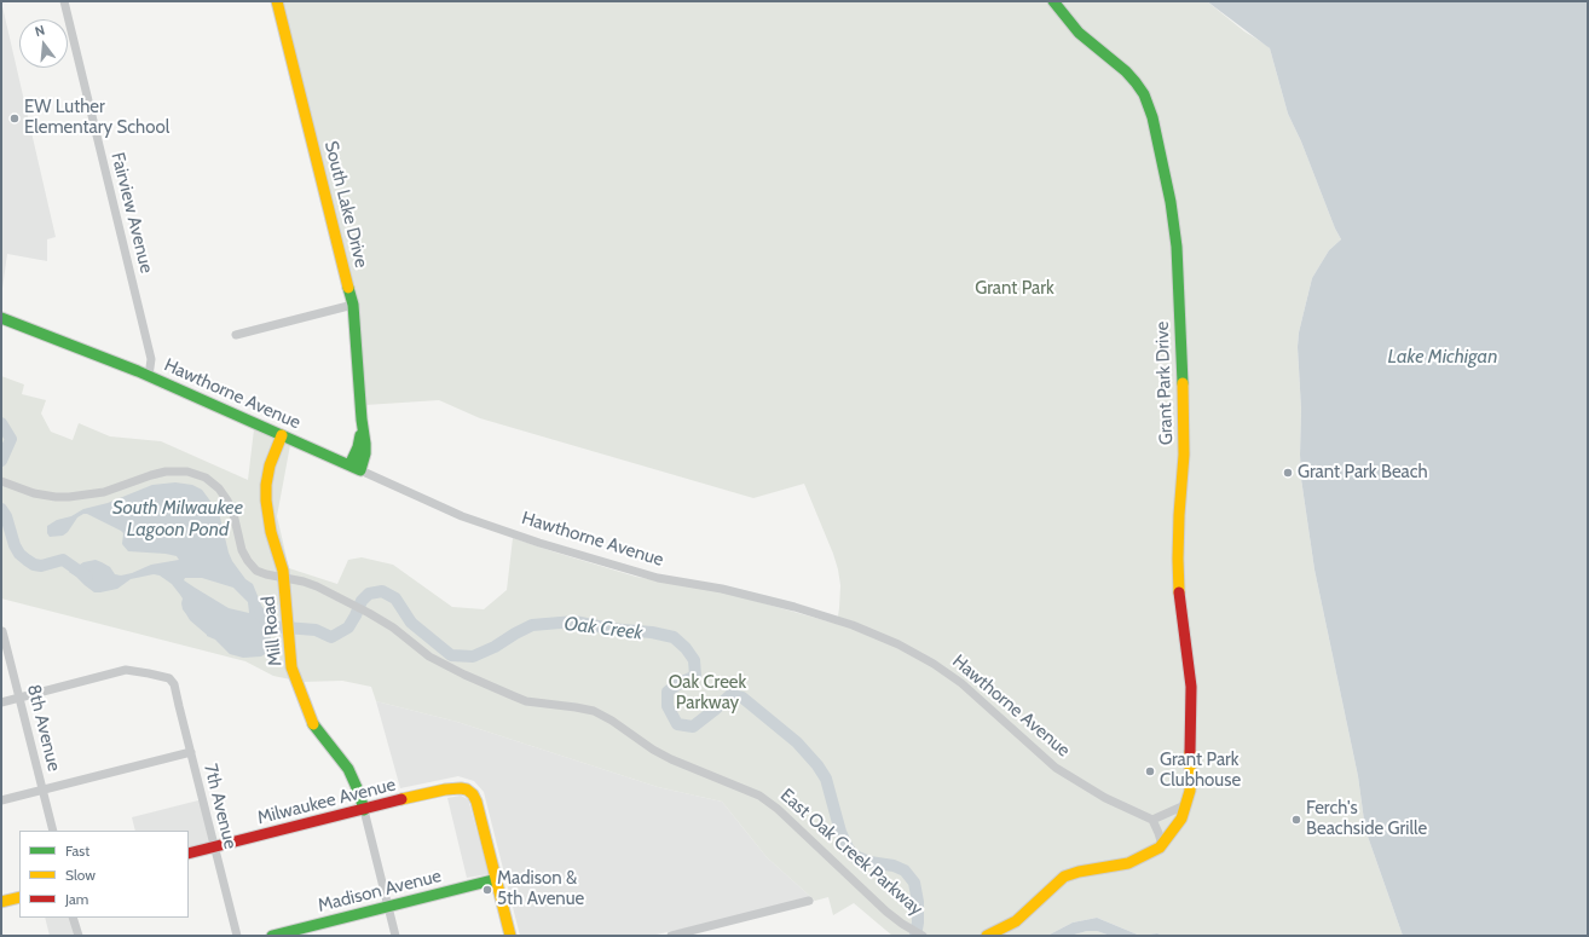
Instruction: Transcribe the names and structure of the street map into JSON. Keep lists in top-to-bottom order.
{
  "streets": {
    "street": [
      "South Lake Drive",
      "Fairview Avenue",
      "Grant Park Drive",
      "Hawthorne Avenue",
      "Mill Road",
      "8th Avenue",
      "Milwaukee Avenue",
      "7th Avenue",
      "East Oak Creek Parkway",
      "Madison Avenue"
    ]
  },
  "crossings": [
    ["South Lake Drive", "Hawthorne Avenue"],
    ["Fairview Avenue", "Hawthorne Avenue"],
    ["Hawthorne Avenue", "Mill Road"],
    ["Mill Road", "Milwaukee Avenue"],
    ["Mill Road", "East Oak Creek Parkway"],
    ["8th Avenue", "7th Avenue"],
    ["Milwaukee Avenue", "7th Avenue"],
    ["Milwaukee Avenue", "Madison Avenue"]
  ],
  "water": ["Lake Michigan", "South Milwaukee Lagoon Pond", "Oak Creek"],
  "parks": ["Grant Park", "Oak Creek Parkway"],
  "places": [
    "EW Luther Elementary School",
    "Grant Park Beach",
    "Grant Park Clubhouse",
    "Ferch's Beachside Grille",
    "Madison & 5th Avenue"
  ],
  "legend": ["Fast", "Slow", "Jam"],
  "north": "top"
}
